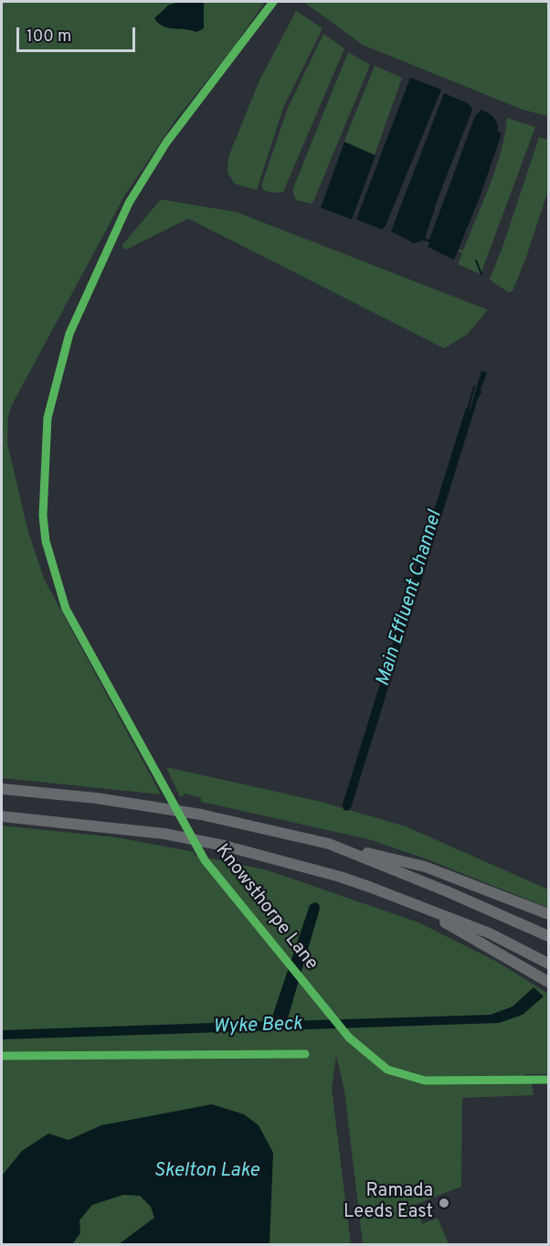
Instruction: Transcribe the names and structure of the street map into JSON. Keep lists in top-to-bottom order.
{
  "streets": {
    "street": ["Knowsthorpe Lane"]
  },
  "water": ["Main Effluent Channel", "Wyke Beck", "Skelton Lake"],
  "places": ["Ramada Leeds East"],
  "scale_bar": "100 m"
}
